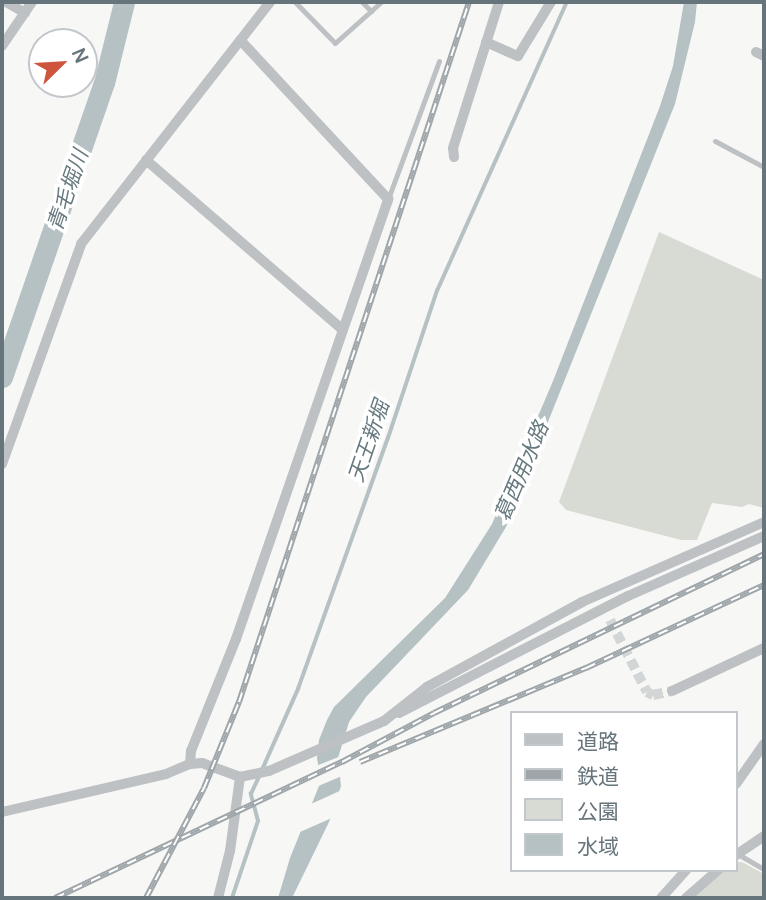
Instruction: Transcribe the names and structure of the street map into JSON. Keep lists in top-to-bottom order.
{
  "water": ["青毛堀川", "天王新堀", "葛西用水路"],
  "legend": [
    "道路",
    "鉄道",
    "公園",
    "水域"
  ],
  "north": "top right"
}
